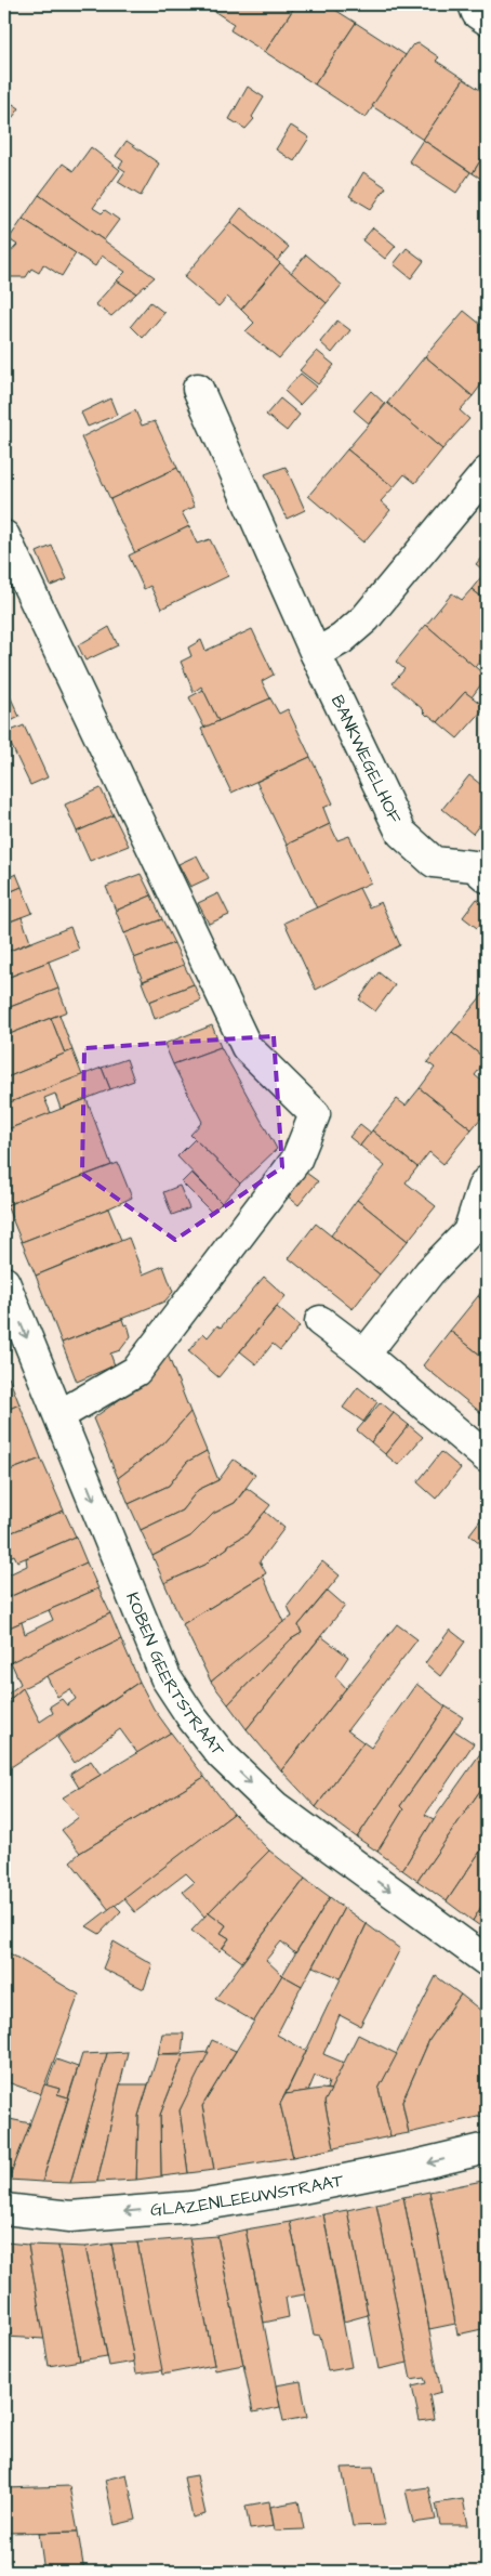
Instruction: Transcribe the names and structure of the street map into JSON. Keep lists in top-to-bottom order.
{
  "streets": {
    "street": ["BANKWEGELHOF", "KOBEN GEERTSTRAAT", "GLAZENLEEUWSTRAAT"]
  },
  "one_way": ["KOBEN GEERTSTRAAT", "GLAZENLEEUWSTRAAT"]
}
